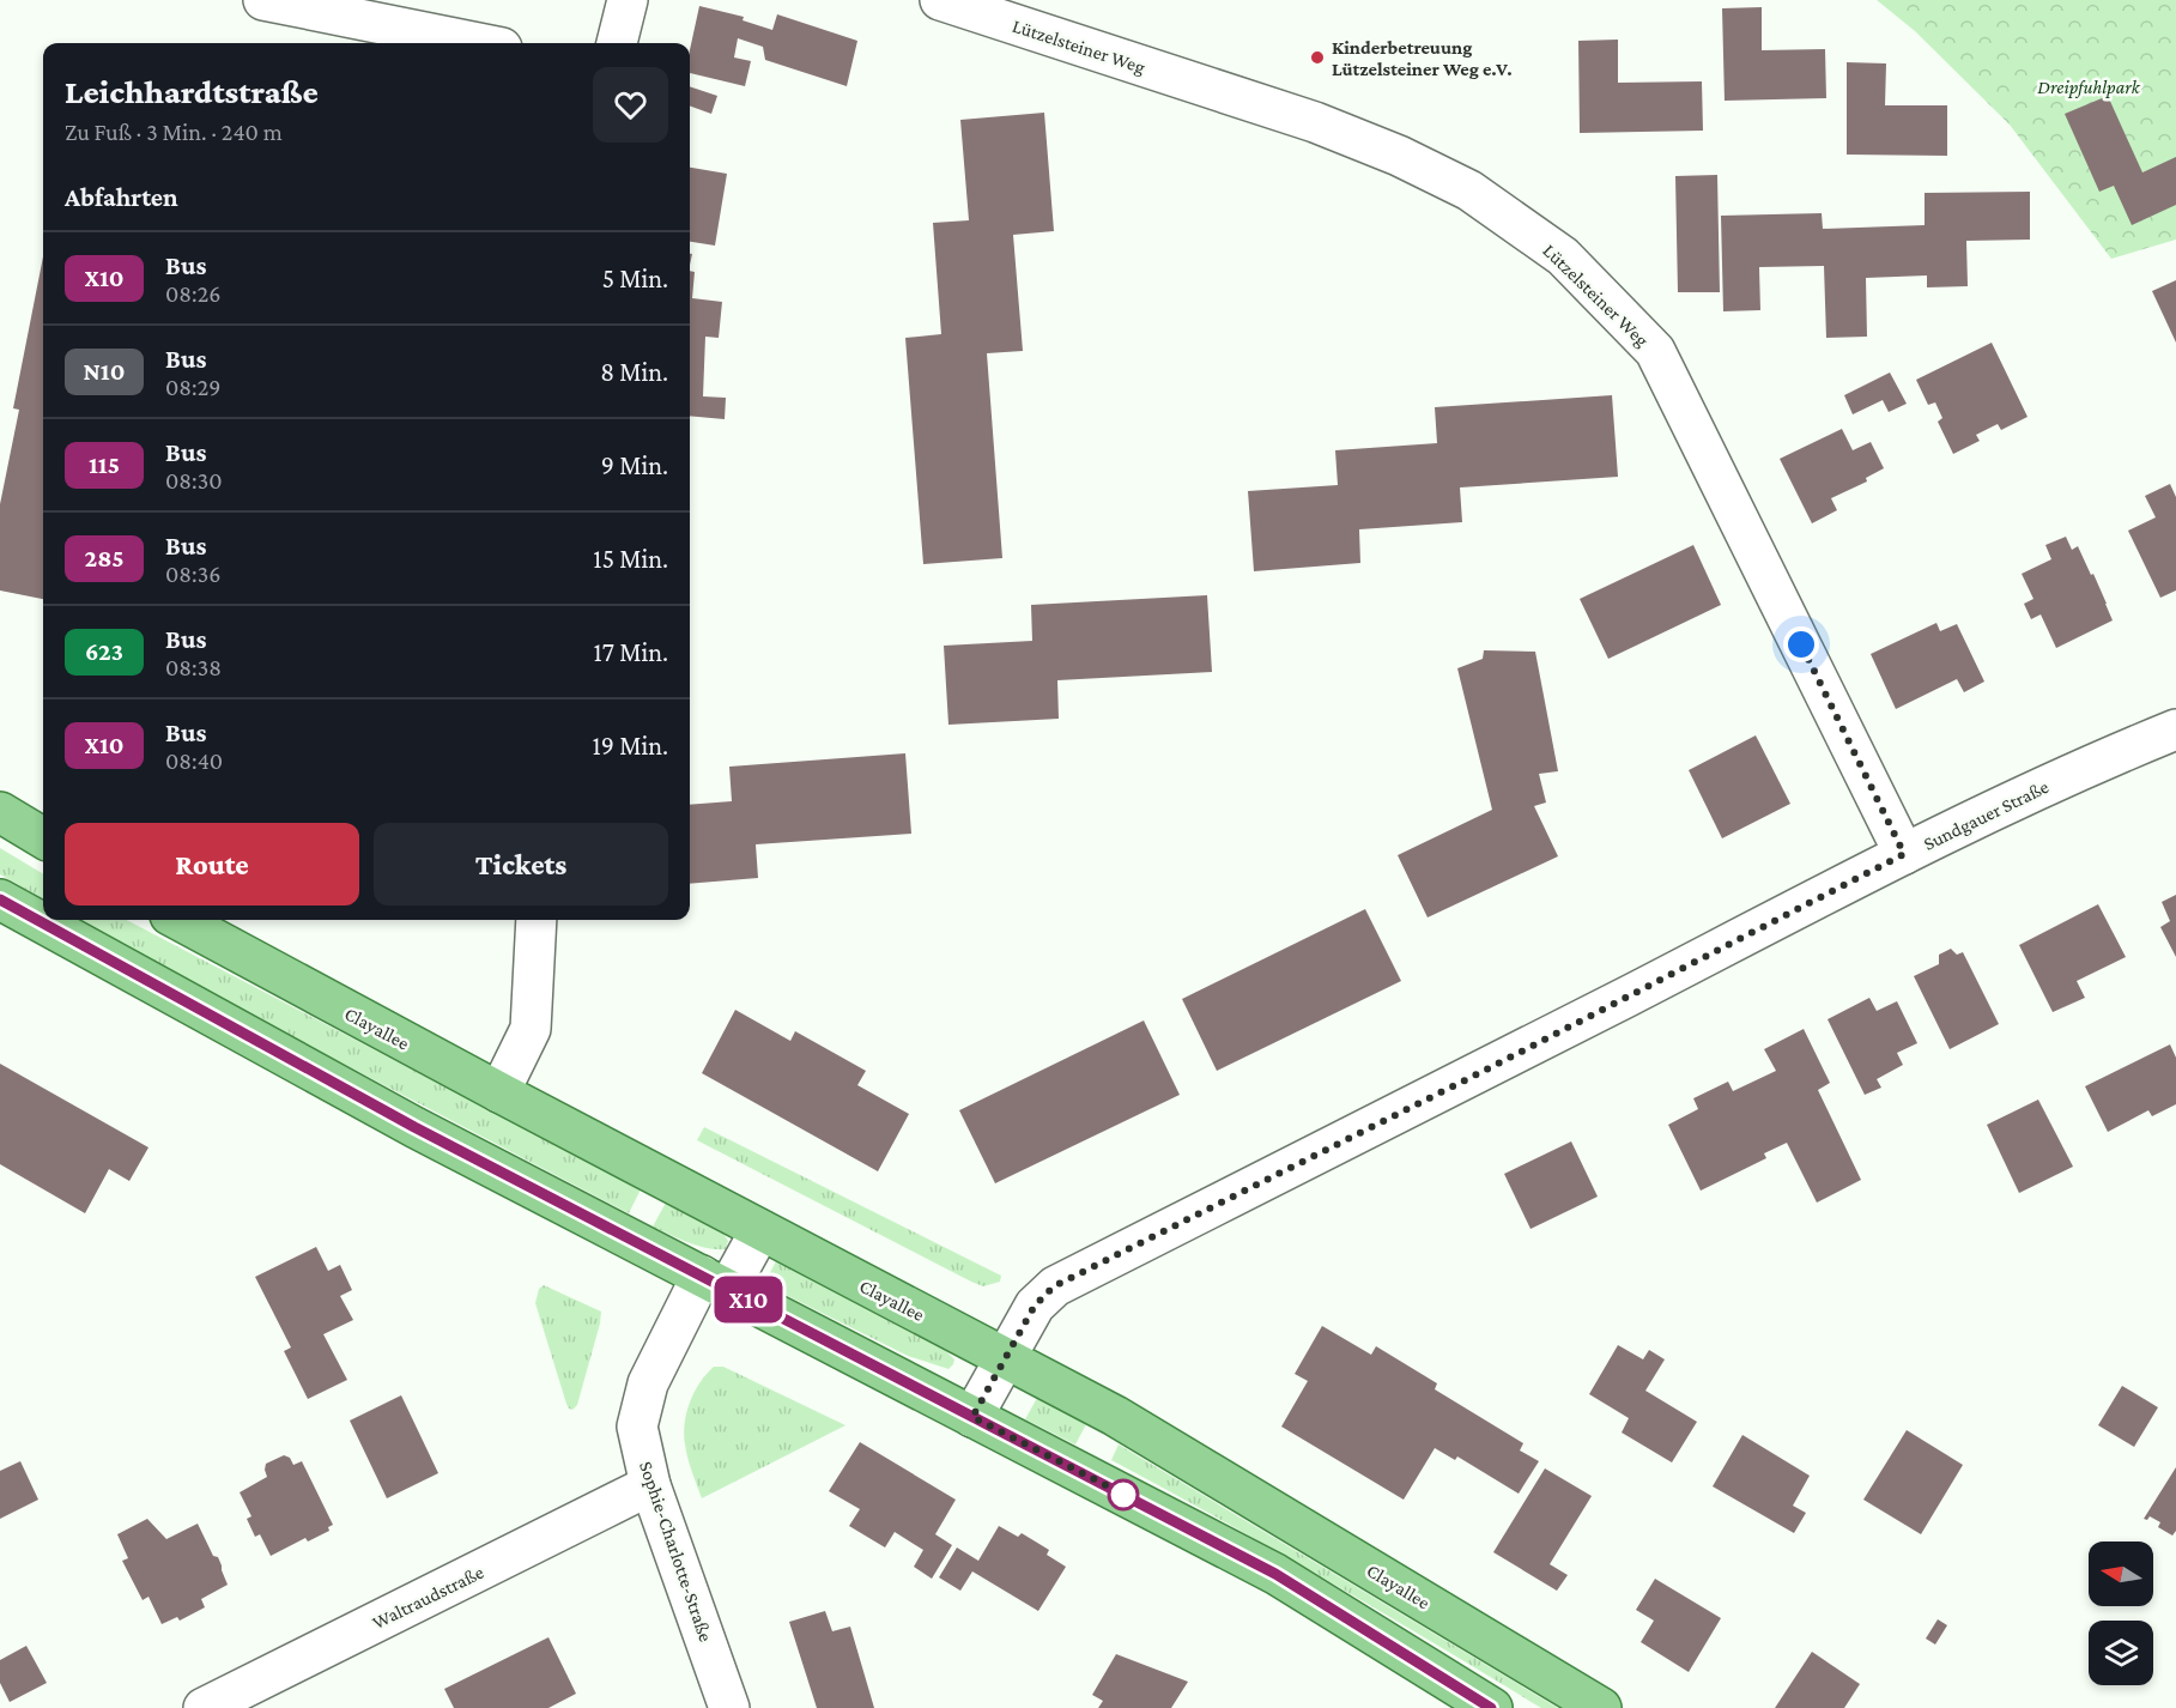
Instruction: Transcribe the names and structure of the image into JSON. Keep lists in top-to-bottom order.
{
  "streets": {
    "main road": ["Clayallee"],
    "street": [
      "Lützelsteiner Weg",
      "Sundgauer Straße",
      "Sophie-Charlotte-Straße",
      "Waltraudstraße"
    ]
  },
  "crossings": [
    ["Lützelsteiner Weg", "Sundgauer Straße"],
    ["Sundgauer Straße", "Clayallee"],
    ["Clayallee", "Sophie-Charlotte-Straße"],
    ["Sophie-Charlotte-Straße", "Waltraudstraße"]
  ],
  "parks": ["Dreipfuhlpark"],
  "places": ["Kinderbetreuung Lützelsteiner Weg e.V."],
  "lines": ["bus line X10"],
  "north": "left",
  "page": {
    "on_map": "X10",
    "heading": [
      ["Leichhardtstraße", "Zu Fuß · 3 Min. · 240 m"],
      "Abfahrten"
    ],
    "list": [
      {
        "mark": "X10",
        "name": "Bus",
        "note": "08:26",
        "value": "5 Min."
      },
      {
        "mark": "N10",
        "name": "Bus",
        "note": "08:29",
        "value": "8 Min."
      },
      {
        "mark": "115",
        "name": "Bus",
        "note": "08:30",
        "value": "9 Min."
      },
      {
        "mark": "285",
        "name": "Bus",
        "note": "08:36",
        "value": "15 Min."
      },
      {
        "mark": "623",
        "name": "Bus",
        "note": "08:38",
        "value": "17 Min."
      },
      {
        "mark": "X10",
        "name": "Bus",
        "note": "08:40",
        "value": "19 Min."
      }
    ],
    "buttons": ["Route", "Tickets"]
  }
}
